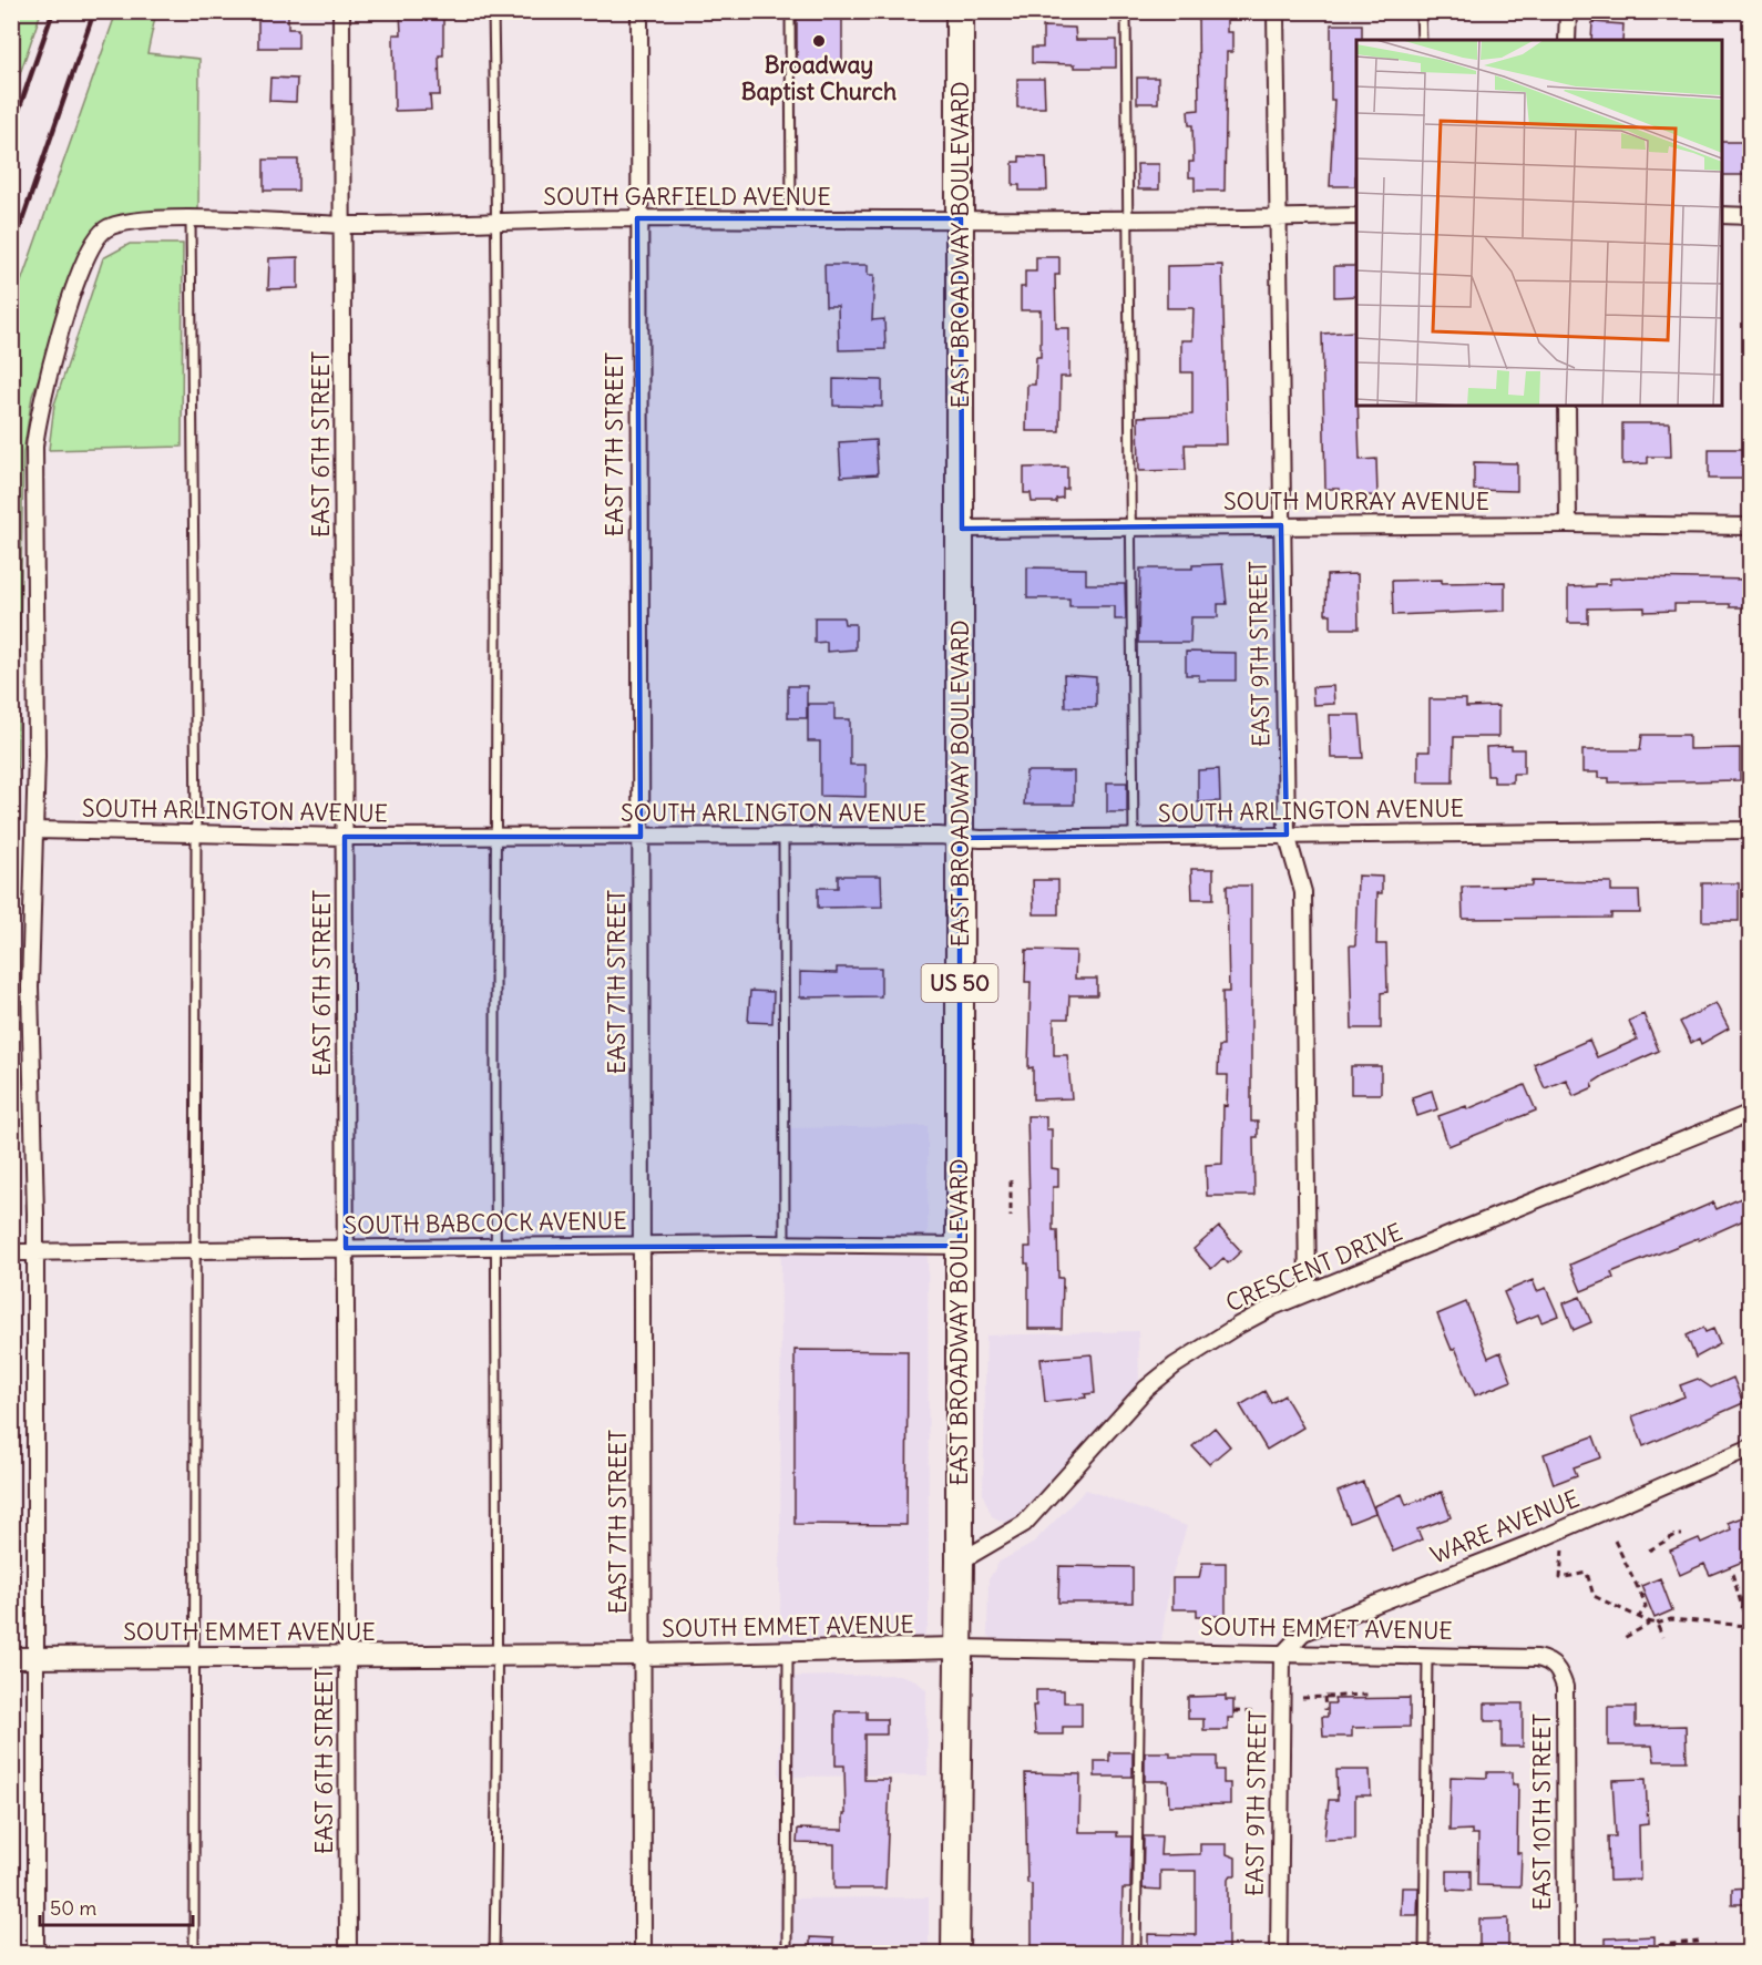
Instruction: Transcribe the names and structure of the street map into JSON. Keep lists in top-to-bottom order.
{
  "streets": {
    "highway": ["EAST BROADWAY BOULEVARD", "US 50"],
    "street": [
      "SOUTH GARFIELD AVENUE",
      "EAST 6TH STREET",
      "EAST 7TH STREET",
      "SOUTH MURRAY AVENUE",
      "EAST 9TH STREET",
      "SOUTH ARLINGTON AVENUE",
      "SOUTH BABCOCK AVENUE",
      "CRESCENT DRIVE",
      "WARE AVENUE",
      "SOUTH EMMET AVENUE",
      "EAST 10TH STREET"
    ]
  },
  "crossings": [
    ["SOUTH GARFIELD AVENUE", "EAST BROADWAY BOULEVARD"],
    ["SOUTH GARFIELD AVENUE", "EAST 6TH STREET"],
    ["SOUTH GARFIELD AVENUE", "EAST 7TH STREET"],
    ["SOUTH GARFIELD AVENUE", "EAST 9TH STREET"],
    ["SOUTH GARFIELD AVENUE", "SOUTH ARLINGTON AVENUE"],
    ["SOUTH GARFIELD AVENUE", "SOUTH BABCOCK AVENUE"],
    ["SOUTH GARFIELD AVENUE", "SOUTH EMMET AVENUE"],
    ["EAST BROADWAY BOULEVARD", "SOUTH MURRAY AVENUE"],
    ["EAST BROADWAY BOULEVARD", "SOUTH ARLINGTON AVENUE"],
    ["EAST BROADWAY BOULEVARD", "SOUTH BABCOCK AVENUE"],
    ["EAST BROADWAY BOULEVARD", "CRESCENT DRIVE"],
    ["EAST BROADWAY BOULEVARD", "SOUTH EMMET AVENUE"],
    ["EAST 6TH STREET", "SOUTH ARLINGTON AVENUE"],
    ["EAST 6TH STREET", "SOUTH BABCOCK AVENUE"],
    ["EAST 6TH STREET", "SOUTH EMMET AVENUE"],
    ["EAST 7TH STREET", "SOUTH ARLINGTON AVENUE"],
    ["EAST 7TH STREET", "SOUTH BABCOCK AVENUE"],
    ["EAST 7TH STREET", "SOUTH EMMET AVENUE"],
    ["SOUTH MURRAY AVENUE", "EAST 9TH STREET"],
    ["EAST 9TH STREET", "SOUTH ARLINGTON AVENUE"],
    ["EAST 9TH STREET", "CRESCENT DRIVE"],
    ["EAST 9TH STREET", "WARE AVENUE"],
    ["EAST 9TH STREET", "SOUTH EMMET AVENUE"],
    ["WARE AVENUE", "SOUTH EMMET AVENUE"],
    ["SOUTH EMMET AVENUE", "EAST 10TH STREET"]
  ],
  "places": ["Broadway Baptist Church"],
  "scale_bar": "50 m"
}
